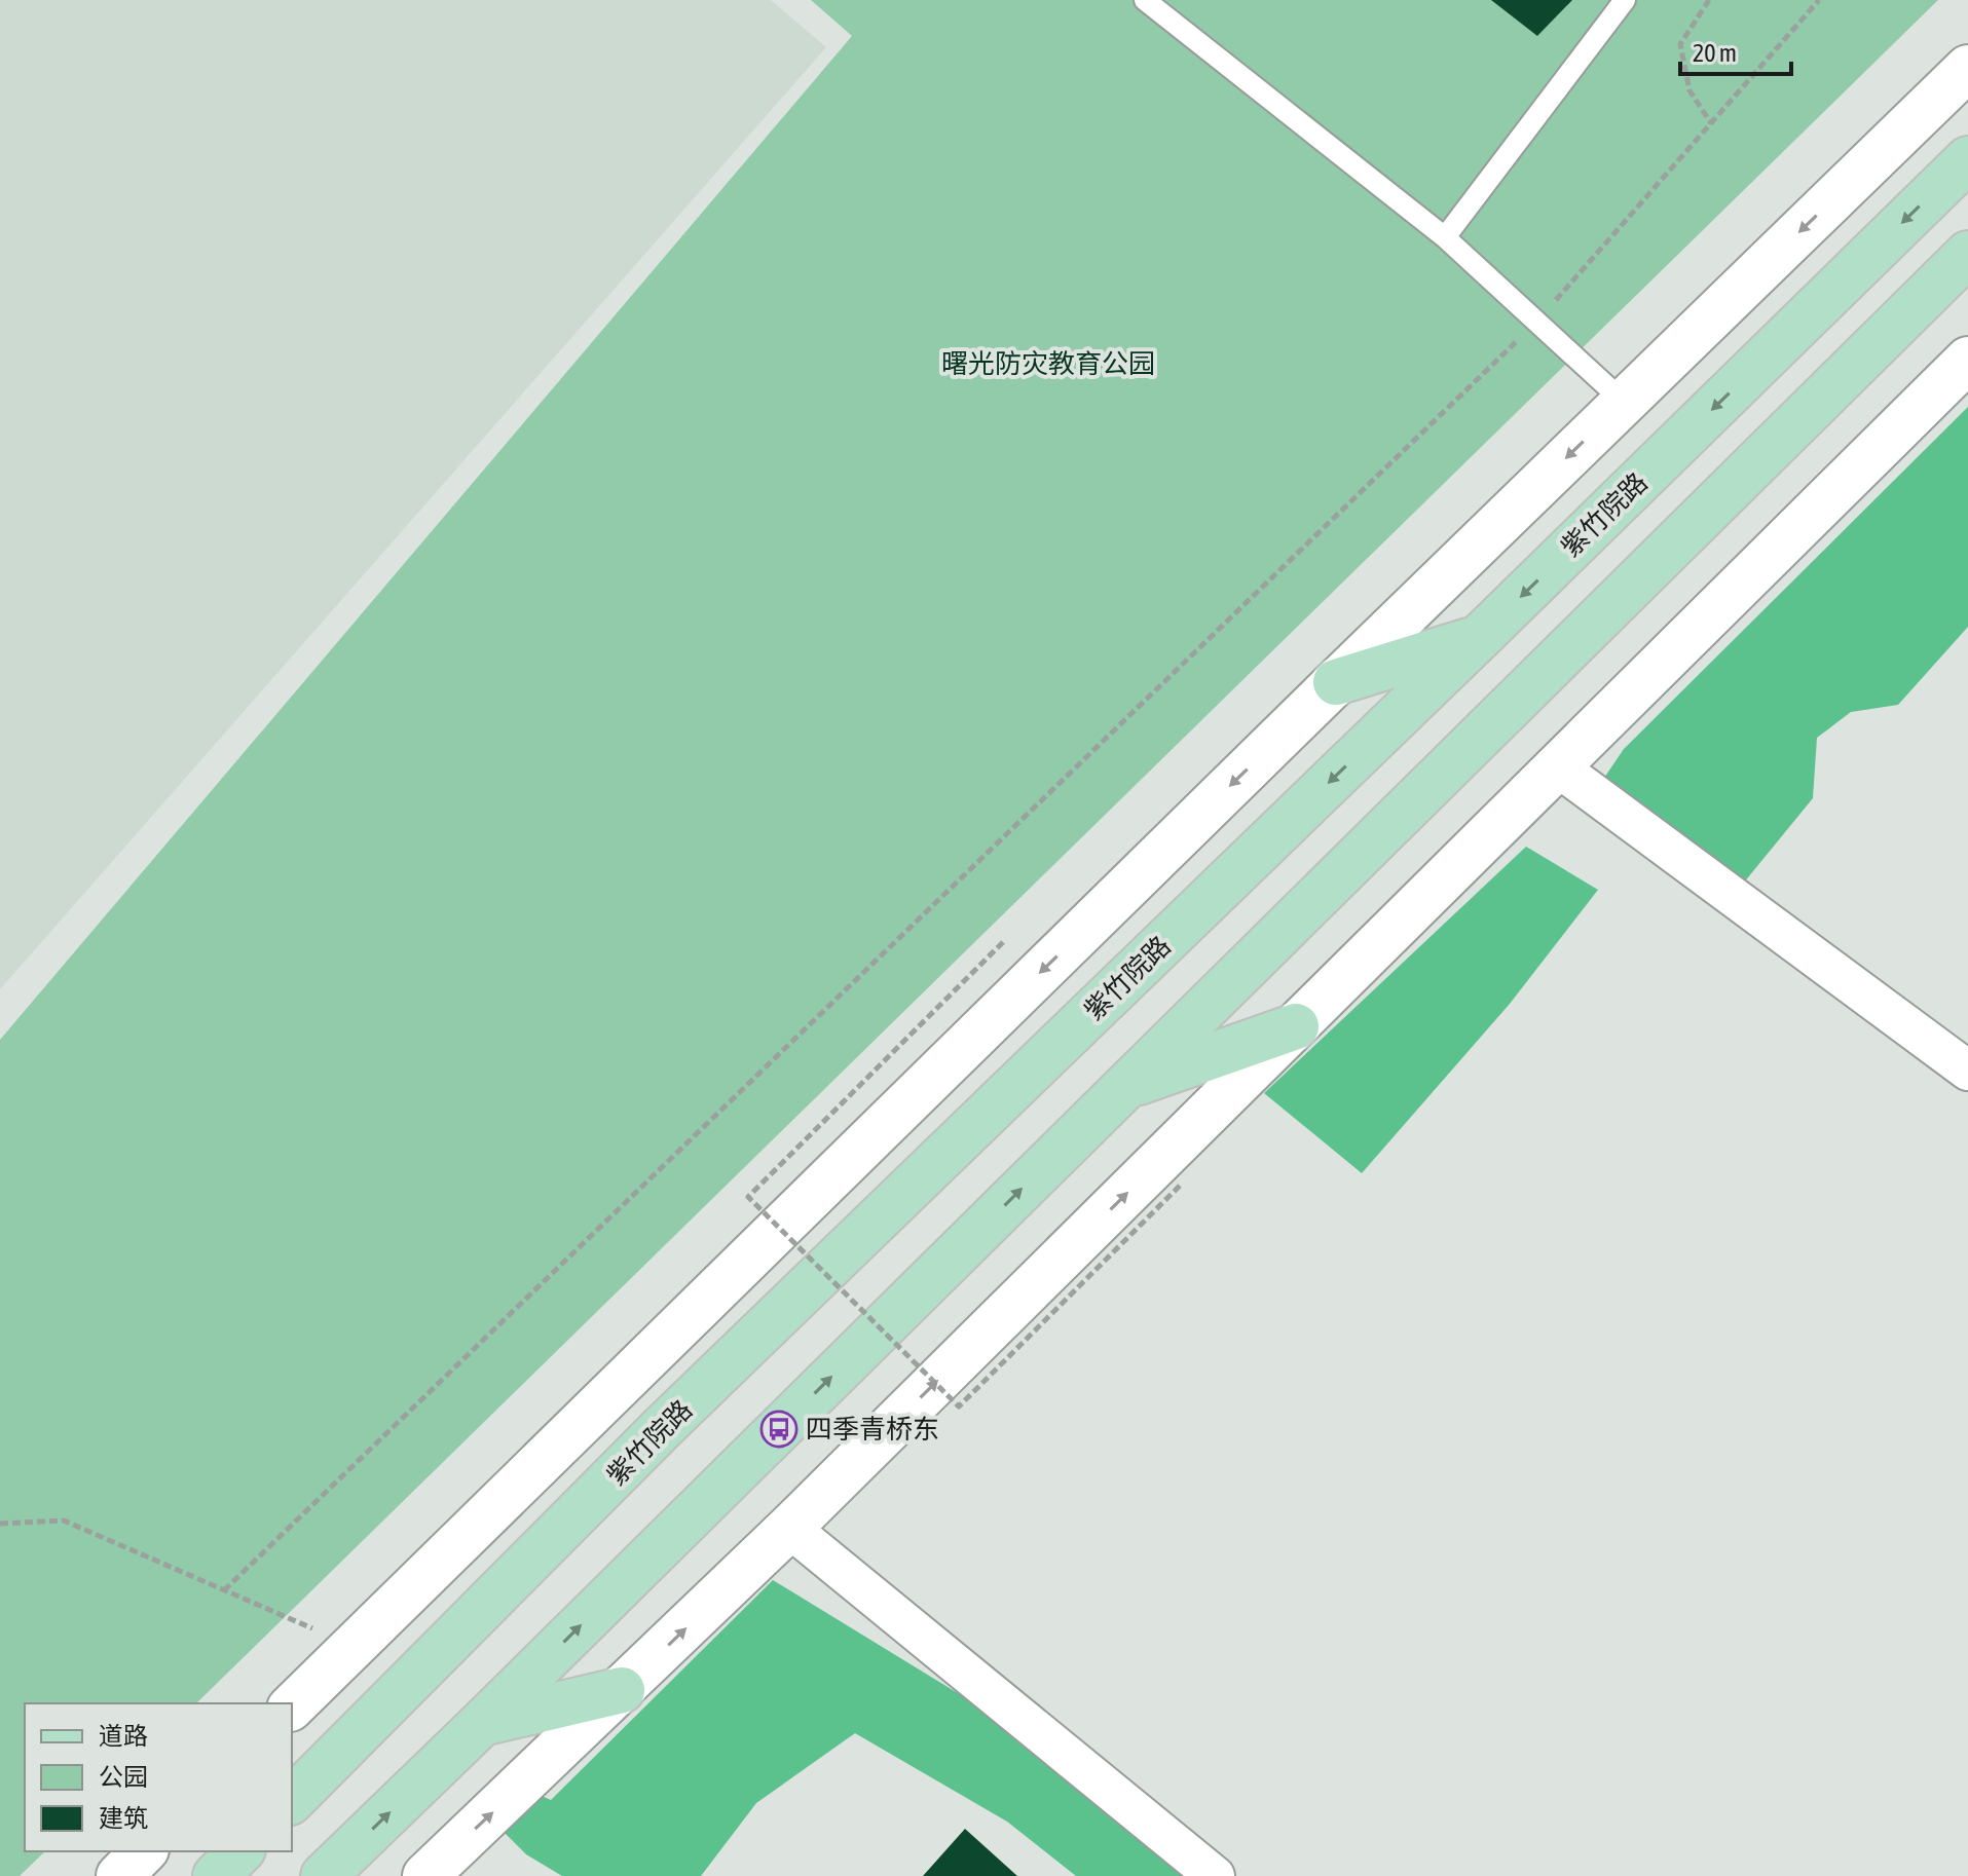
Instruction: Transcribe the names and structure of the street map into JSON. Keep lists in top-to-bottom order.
{
  "streets": {
    "main road": ["紫竹院路"]
  },
  "parks": ["曙光防灾教育公园"],
  "places": {
    "bus stop": ["四季青桥东"]
  },
  "legend": ["道路", "公园", "建筑"],
  "scale_bar": "20 m"
}
